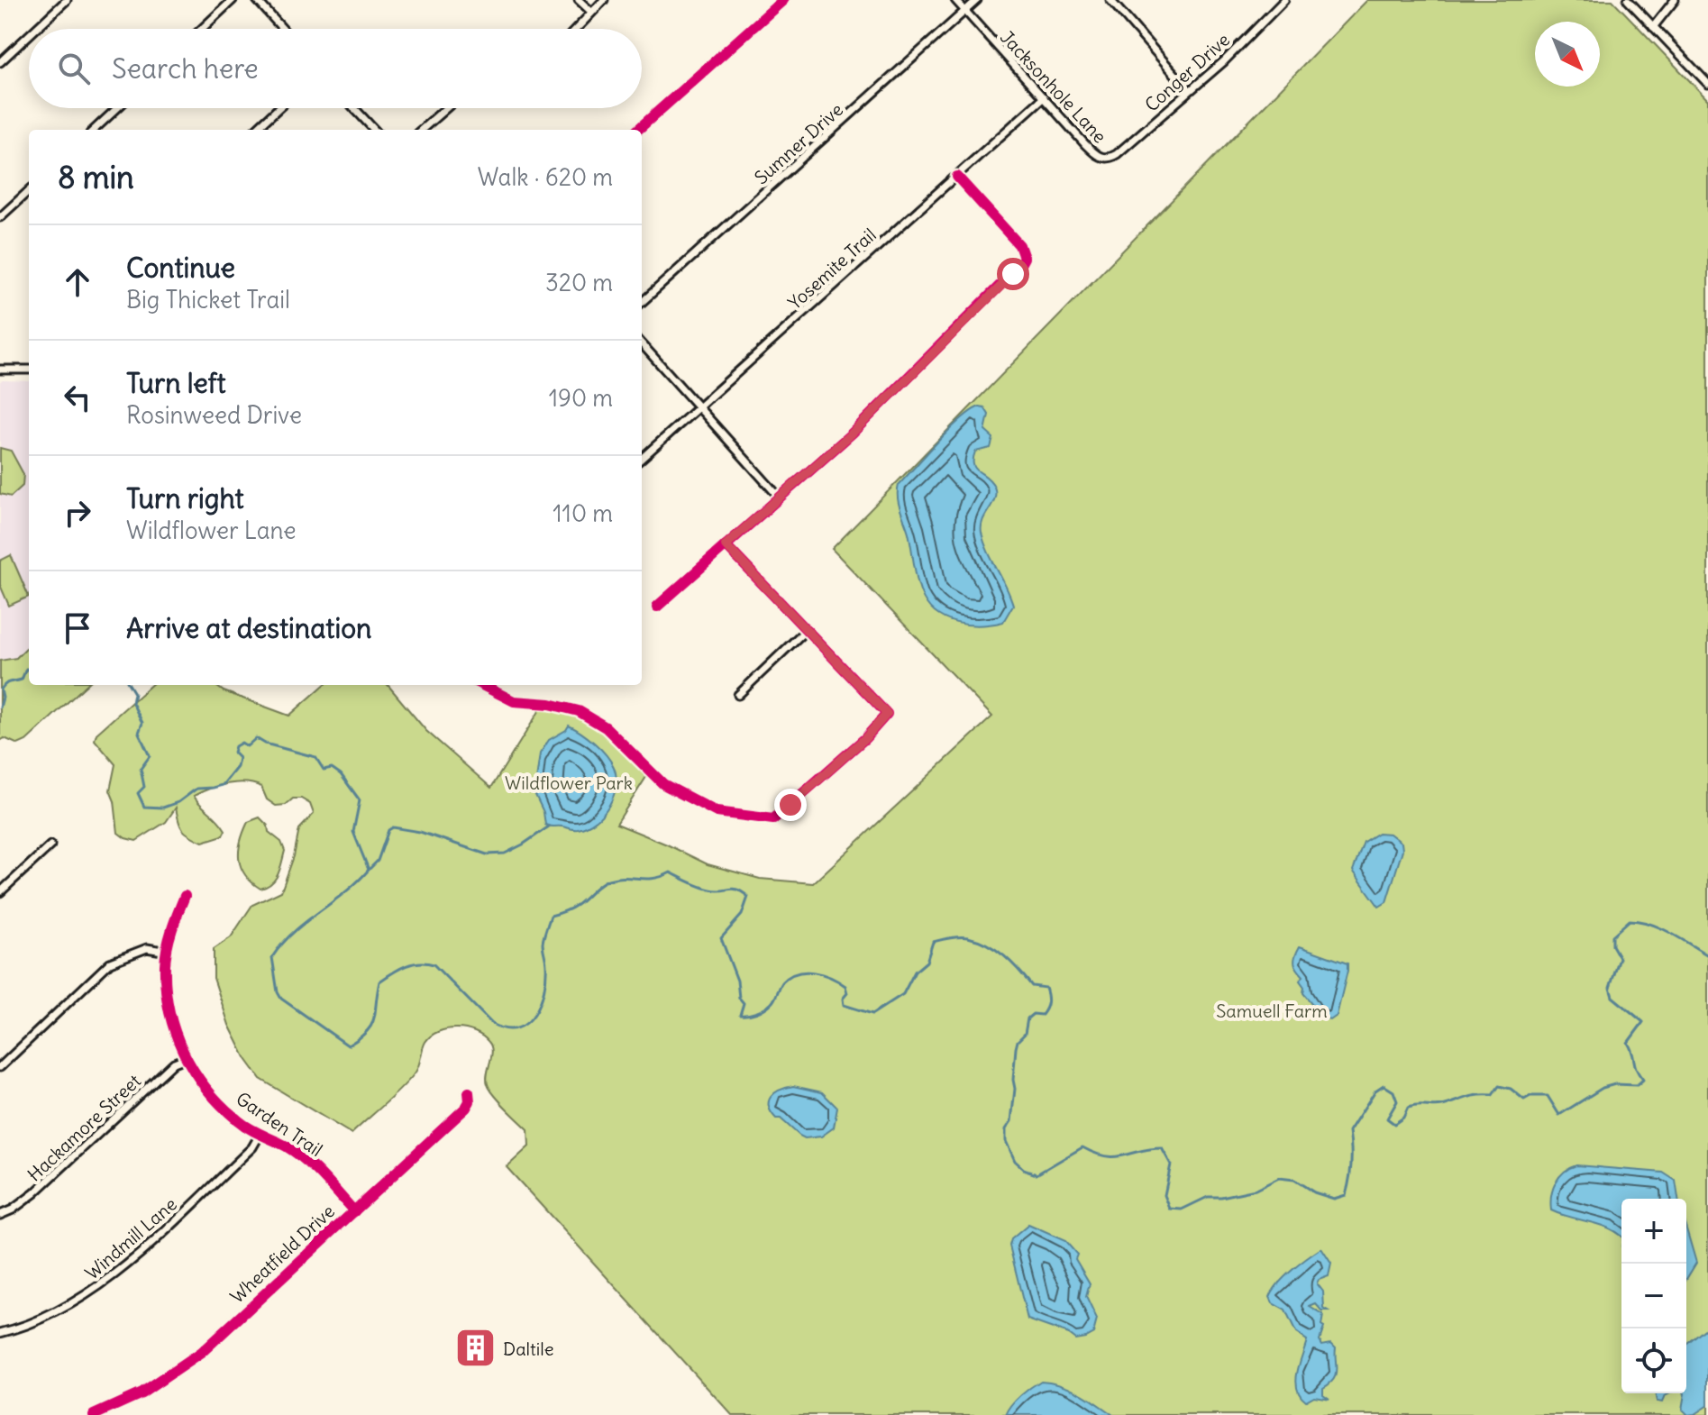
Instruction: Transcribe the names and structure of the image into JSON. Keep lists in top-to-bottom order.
{
  "streets": {
    "street": [
      "Conger Drive",
      "Jacksonhole Lane",
      "Sumner Drive",
      "Yosemite Trail",
      "Garden Trail",
      "Hackamore Street",
      "Windmill Lane",
      "Wheatfield Drive"
    ]
  },
  "crossings": [
    ["Conger Drive", "Jacksonhole Lane"],
    ["Jacksonhole Lane", "Sumner Drive"],
    ["Jacksonhole Lane", "Yosemite Trail"],
    ["Garden Trail", "Hackamore Street"],
    ["Garden Trail", "Windmill Lane"],
    ["Garden Trail", "Wheatfield Drive"]
  ],
  "parks": ["Wildflower Park", "Samuell Farm"],
  "places": {
    "building": ["Daltile"]
  },
  "north": "bottom right",
  "page": {
    "search": "Search here",
    "heading": ["8 min", "Walk · 620 m"],
    "list": [
      ["Continue", "Big Thicket Trail", "320 m"],
      ["Turn left", "Rosinweed Drive", "190 m"],
      ["Turn right", "Wildflower Lane", "110 m"],
      "Arrive at destination"
    ],
    "map_buttons": ["+", "−"]
  }
}
